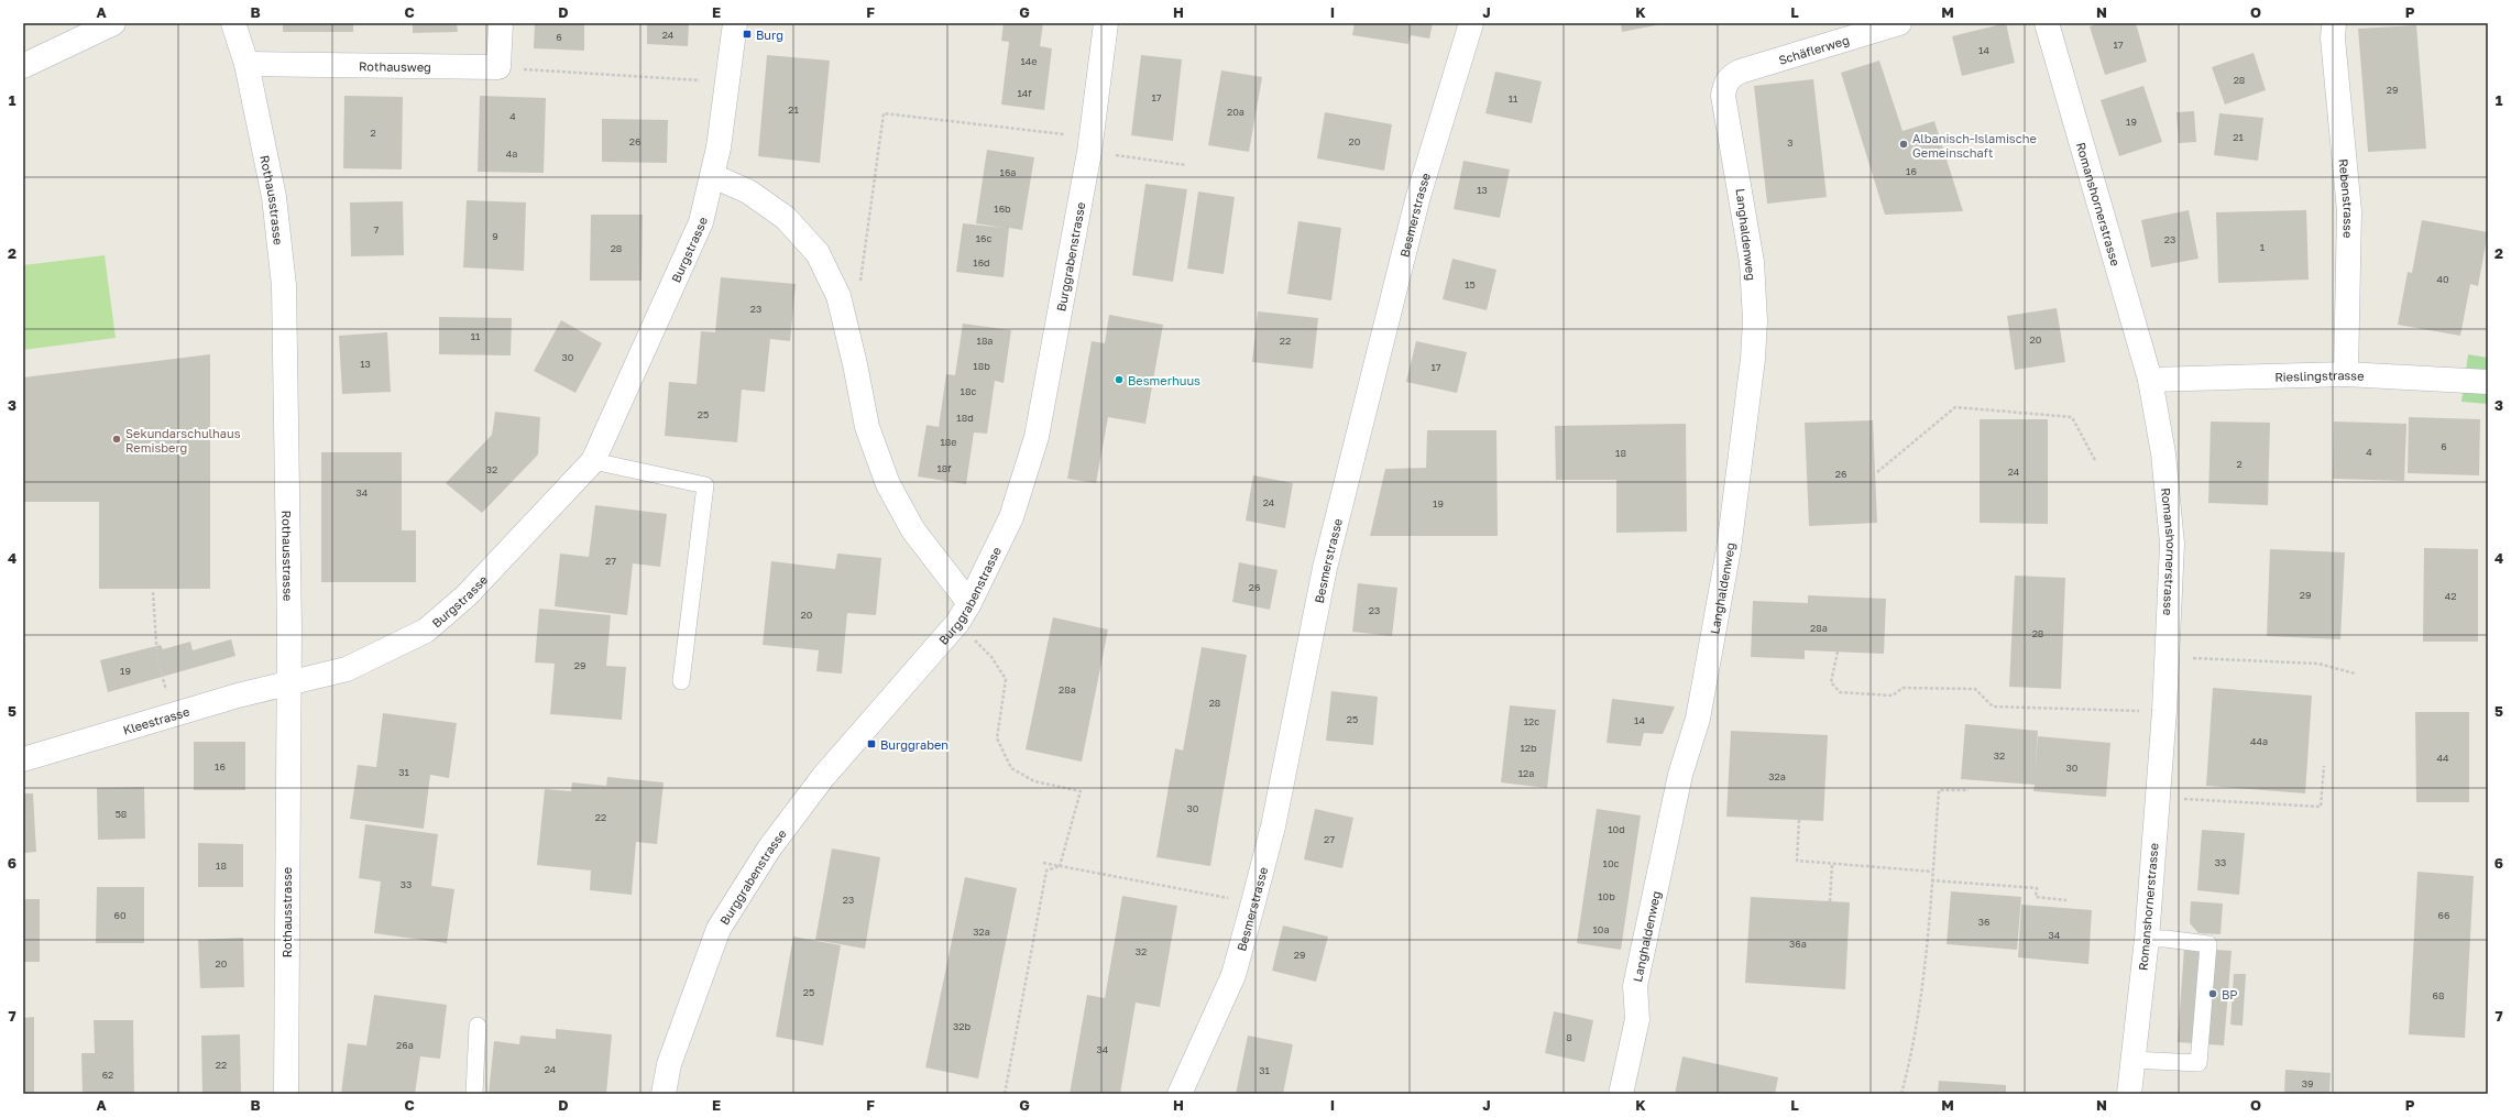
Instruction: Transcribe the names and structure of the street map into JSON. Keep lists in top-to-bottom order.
{
  "streets": {
    "street": [
      "Schäflerweg",
      "Rothausweg",
      "Rebenstrasse",
      "Rothausstrasse",
      "Romanshornerstrasse",
      "Besmerstrasse",
      "Langhaldenweg",
      "Burgstrasse",
      "Burggrabenstrasse",
      "Rieslingstrasse",
      "Kleestrasse"
    ]
  },
  "crossings": [
    ["Schäflerweg", "Langhaldenweg"],
    ["Rothausweg", "Rothausstrasse"],
    ["Rebenstrasse", "Rieslingstrasse"],
    ["Rothausstrasse", "Burgstrasse"],
    ["Rothausstrasse", "Kleestrasse"],
    ["Romanshornerstrasse", "Rieslingstrasse"],
    ["Burgstrasse", "Kleestrasse"]
  ],
  "places": {
    "transit": ["Burg", "Burggraben"],
    "other": [
      "Albanisch-Islamische Gemeinschaft",
      "Besmerhuus",
      "Sekundarschulhaus Remisberg",
      "BP"
    ]
  },
  "house_numbers": [
    "24",
    "6",
    "17",
    "14",
    "14e",
    "28",
    "29",
    "14f",
    "17",
    "11",
    "21",
    "20a",
    "4",
    "19",
    "2",
    "21",
    "26",
    "20",
    "3",
    "4a",
    "16",
    "16a",
    "13",
    "16b",
    "7",
    "9",
    "16c",
    "23",
    "1",
    "28",
    "16d",
    "40",
    "15",
    "23",
    "11",
    "20",
    "18a",
    "22",
    "30",
    "13",
    "18b",
    "17",
    "18c",
    "25",
    "18d",
    "18e",
    "6",
    "4",
    "18",
    "2",
    "18f",
    "32",
    "24",
    "26",
    "34",
    "24",
    "19",
    "27",
    "26",
    "29",
    "42",
    "23",
    "20",
    "28a",
    "28",
    "29",
    "19",
    "28a",
    "28",
    "25",
    "14",
    "12c",
    "44a",
    "12b",
    "32",
    "44",
    "16",
    "30",
    "31",
    "12a",
    "32a",
    "30",
    "58",
    "22",
    "10d",
    "27",
    "33",
    "10c",
    "18",
    "33",
    "10b",
    "23",
    "60",
    "66",
    "36",
    "10a",
    "32a",
    "34",
    "36a",
    "32",
    "29",
    "20",
    "25",
    "68",
    "32b",
    "8",
    "26a",
    "34",
    "22",
    "24",
    "31",
    "62",
    "39"
  ],
  "grid": {
    "columns": [
      "A",
      "B",
      "C",
      "D",
      "E",
      "F",
      "G",
      "H",
      "I",
      "J",
      "K",
      "L",
      "M",
      "N",
      "O",
      "P"
    ],
    "rows": [
      "1",
      "2",
      "3",
      "4",
      "5",
      "6",
      "7"
    ]
  }
}
